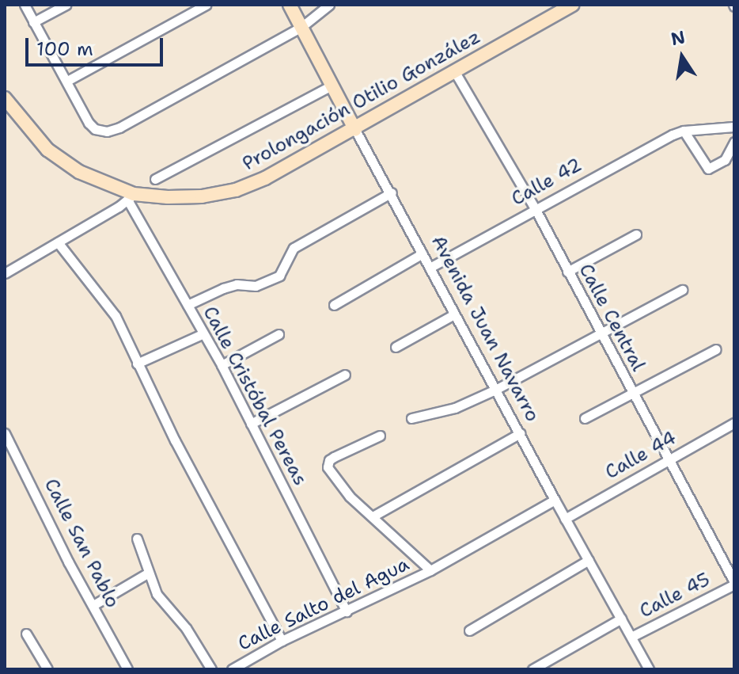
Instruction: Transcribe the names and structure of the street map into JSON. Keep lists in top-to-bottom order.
{
  "streets": {
    "main road": ["Prolongación Otilio González", "Avenida Juan Navarro"],
    "street": [
      "Calle 42",
      "Calle Central",
      "Calle Cristóbal Pereas",
      "Calle 44",
      "Calle San Pablo",
      "Calle 45",
      "Calle Salto del Agua"
    ]
  },
  "crossings": [
    ["Prolongación Otilio González", "Calle Central"],
    ["Prolongación Otilio González", "Avenida Juan Navarro"],
    ["Prolongación Otilio González", "Calle Cristóbal Pereas"],
    ["Calle 42", "Calle Central"],
    ["Calle 42", "Avenida Juan Navarro"],
    ["Calle Central", "Calle 44"],
    ["Calle Central", "Calle 45"],
    ["Avenida Juan Navarro", "Calle 44"],
    ["Avenida Juan Navarro", "Calle 45"],
    ["Avenida Juan Navarro", "Calle Salto del Agua"],
    ["Calle Cristóbal Pereas", "Calle Salto del Agua"]
  ],
  "scale_bar": "100 m",
  "north": "top"
}
